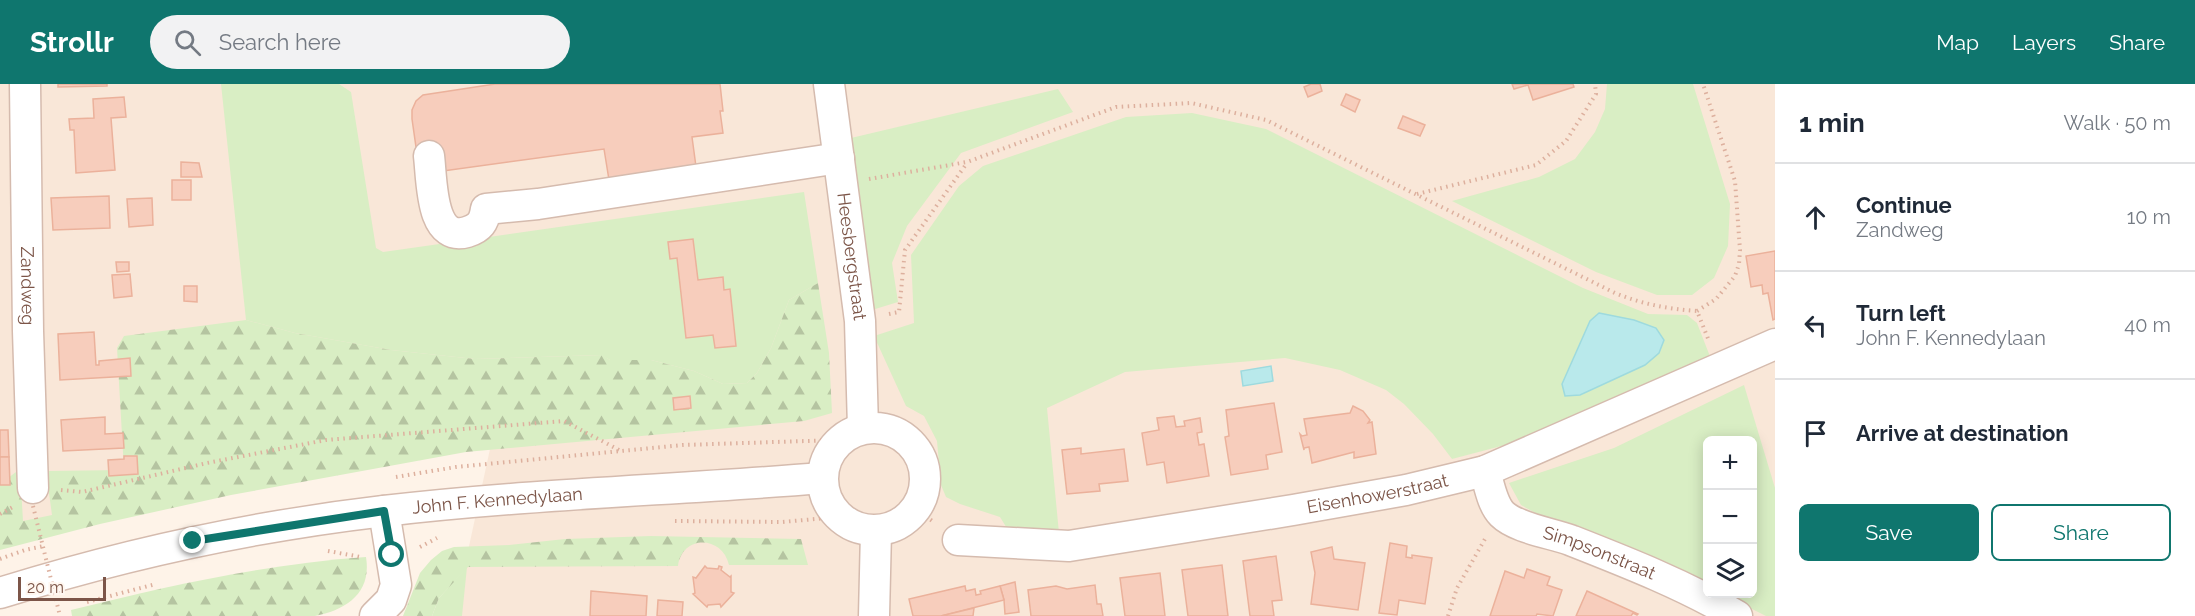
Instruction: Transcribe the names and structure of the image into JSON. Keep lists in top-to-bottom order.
{
  "streets": {
    "street": [
      "Heesbergstraat",
      "Zandweg",
      "Eisenhowerstraat",
      "John F. Kennedylaan",
      "Simpsonstraat"
    ]
  },
  "crossings": [
    ["Heesbergstraat", "John F. Kennedylaan"],
    ["Eisenhowerstraat", "Simpsonstraat"]
  ],
  "scale_bar": "20 m",
  "page": {
    "header": "Strollr",
    "search": "Search here",
    "nav": ["Map", "Layers", "Share"],
    "heading": ["1 min", "Walk · 50 m"],
    "list": [
      ["Continue", "Zandweg", "10 m"],
      ["Turn left", "John F. Kennedylaan", "40 m"],
      "Arrive at destination"
    ],
    "map_buttons": ["+", "−"],
    "buttons": ["Save", "Share"],
    "scale": "20 m"
  }
}
